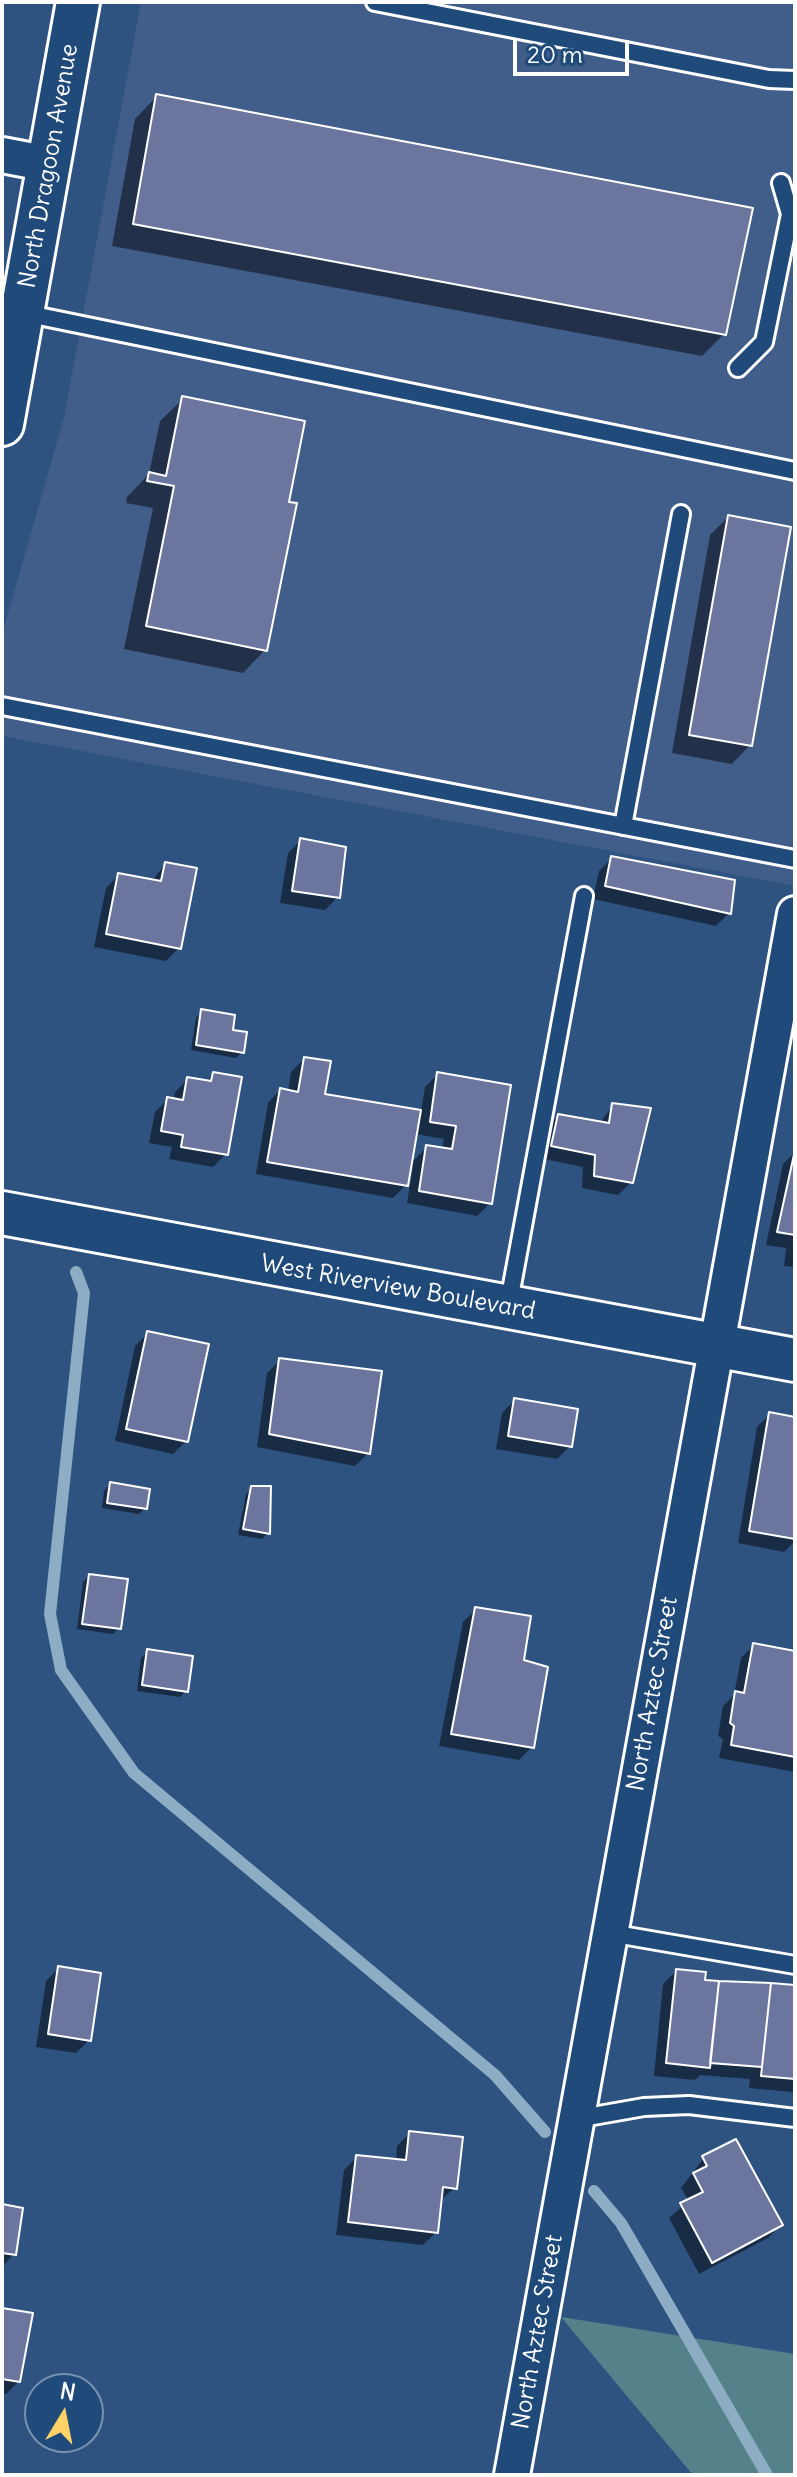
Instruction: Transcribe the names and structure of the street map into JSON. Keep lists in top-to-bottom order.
{
  "streets": {
    "street": ["North Dragoon Avenue", "West Riverview Boulevard", "North Aztec Street"]
  },
  "crossings": [
    ["West Riverview Boulevard", "North Aztec Street"]
  ],
  "scale_bar": "20 m",
  "north": "top"
}
